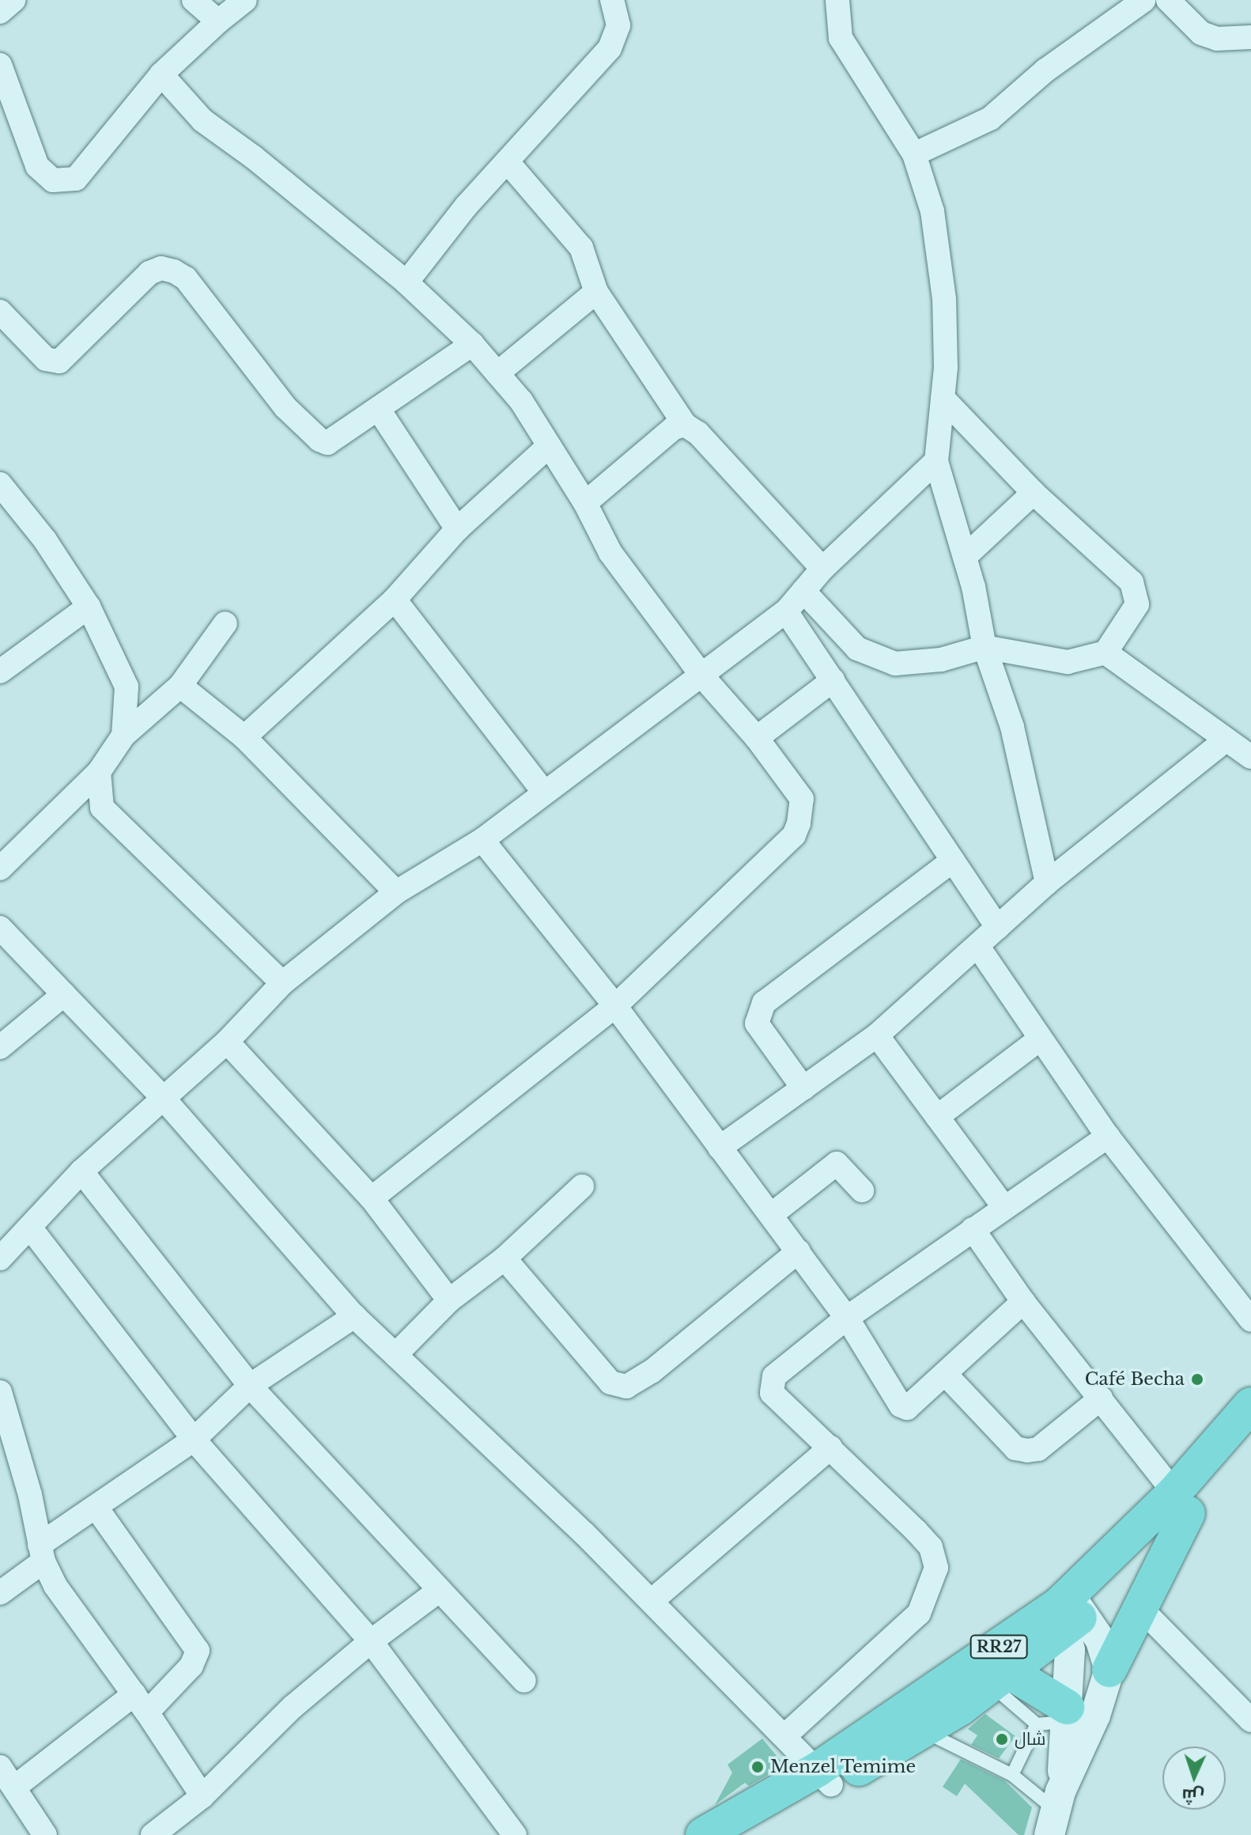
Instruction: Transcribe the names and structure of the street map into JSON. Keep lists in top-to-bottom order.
{
  "streets": {
    "highway": ["RR27"]
  },
  "places": ["Café Becha", "شال", "Menzel Temime"],
  "north": "bottom"
}
